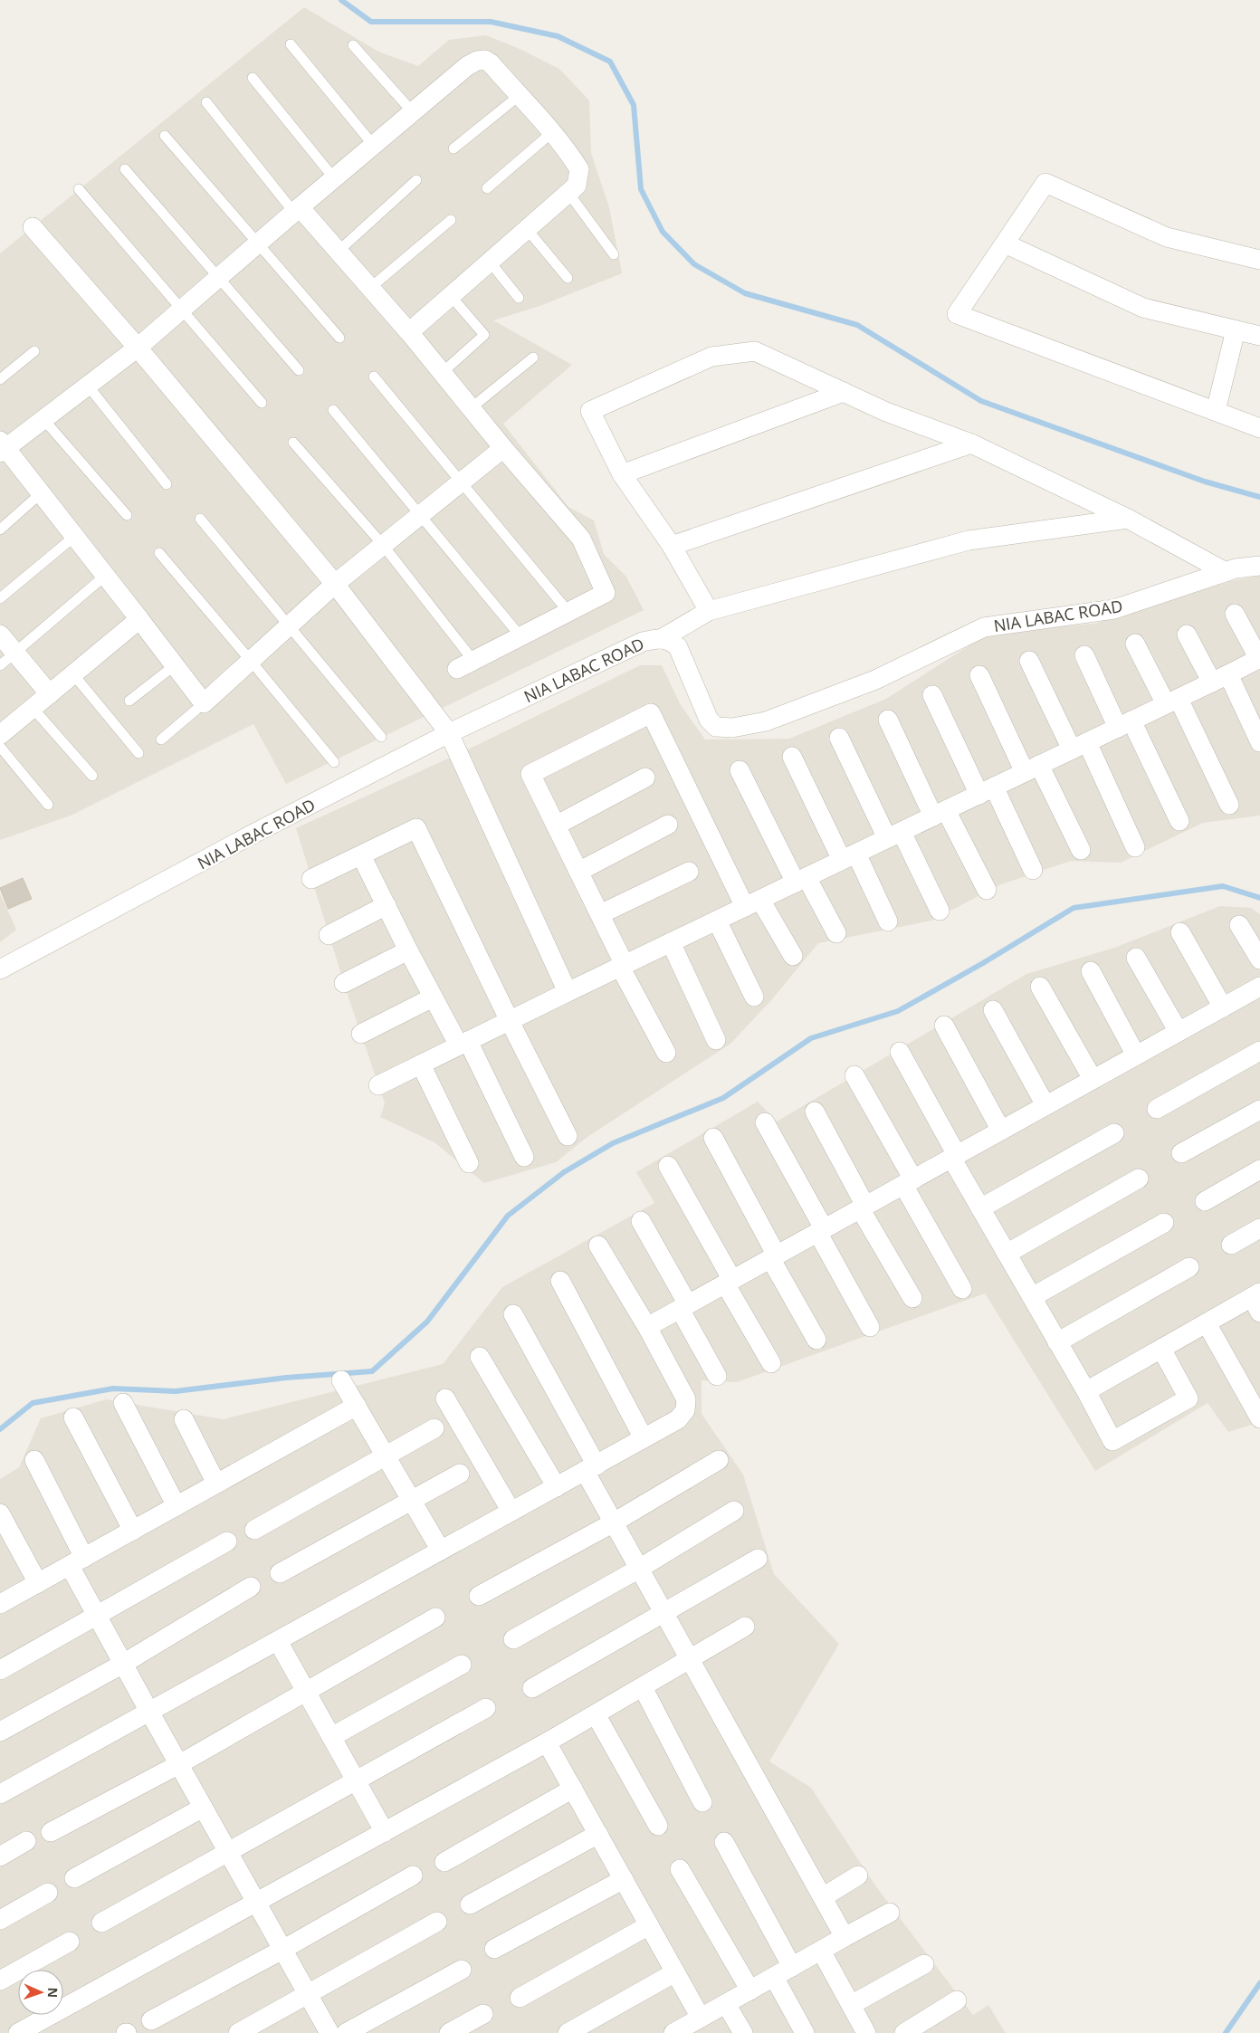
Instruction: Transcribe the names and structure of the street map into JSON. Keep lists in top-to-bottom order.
{
  "streets": {
    "street": ["NIA LABAC ROAD"]
  },
  "north": "right"
}
